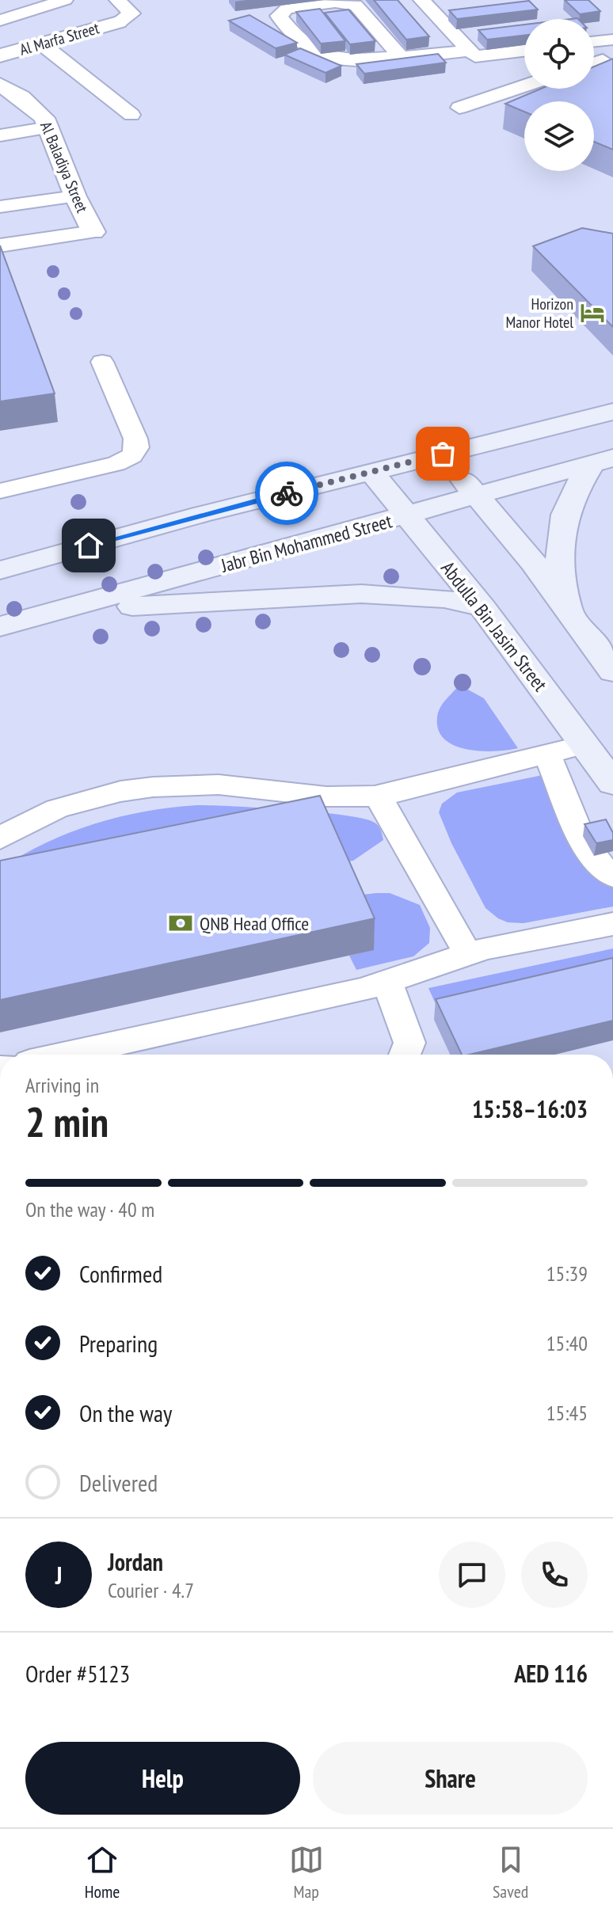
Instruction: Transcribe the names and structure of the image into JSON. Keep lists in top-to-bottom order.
{
  "streets": {
    "street": [
      "Al Marfa Street",
      "Al Baladiya Street",
      "Jabr Bin Mohammed Street",
      "Abdulla Bin Jasim Street"
    ]
  },
  "crossings": [
    ["Jabr Bin Mohammed Street", "Abdulla Bin Jasim Street"]
  ],
  "places": {
    "hotel": ["Horizon Manor Hotel"],
    "bank": ["QNB Head Office"]
  },
  "page": {
    "heading": ["2 min", "Arriving in", "15:58–16:03"],
    "panel": [
      "Jordan",
      "Courier · 4.7",
      "Order #5123",
      "AED 116"
    ],
    "bar": "On the way · 40 m",
    "list": [
      ["Confirmed", "15:39"],
      ["Preparing", "15:40"],
      ["On the way", "15:45"],
      "Delivered"
    ],
    "round": "J",
    "buttons": ["Help", "Share"],
    "tabs": ["Home", "Map", "Saved"]
  }
}
